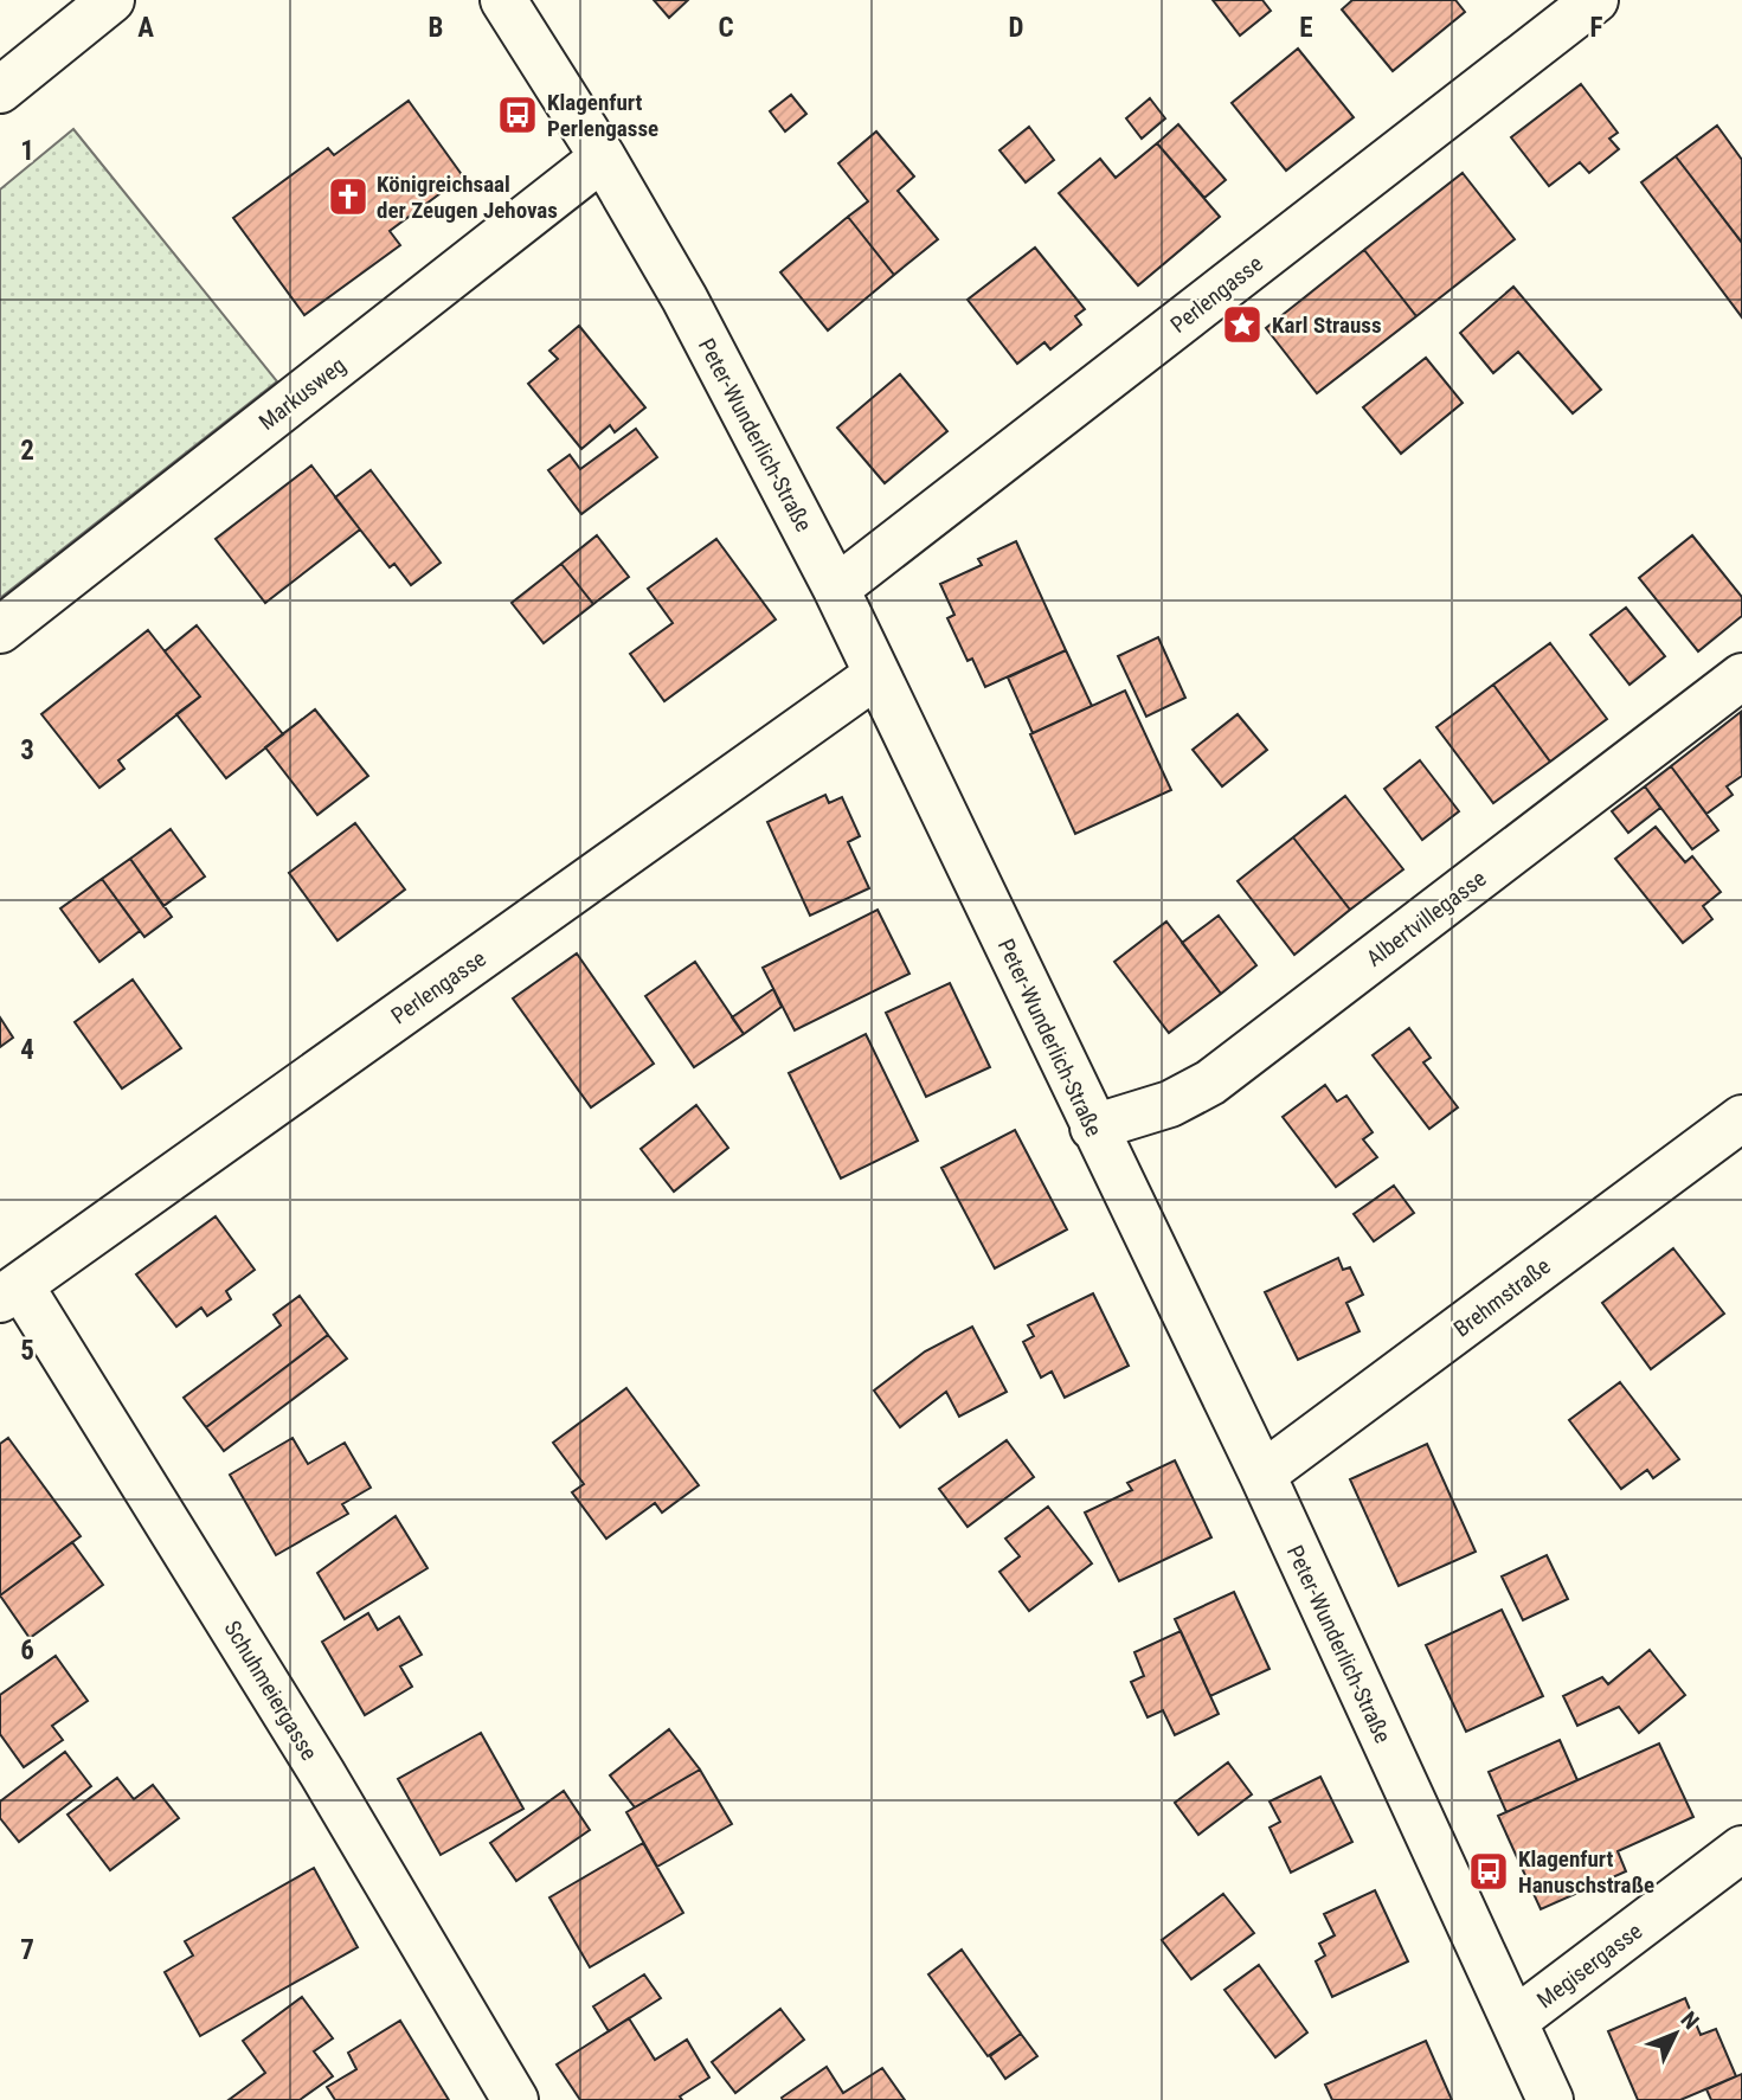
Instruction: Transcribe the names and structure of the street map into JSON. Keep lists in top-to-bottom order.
{
  "streets": {
    "street": [
      "Perlengasse",
      "Markusweg",
      "Peter-Wunderlich-Straße",
      "Albertvillegasse",
      "Brehmstraße",
      "Schuhmeiergasse",
      "Megisergasse"
    ]
  },
  "crossings": [
    ["Perlengasse", "Peter-Wunderlich-Straße"],
    ["Perlengasse", "Schuhmeiergasse"],
    ["Markusweg", "Peter-Wunderlich-Straße"],
    ["Peter-Wunderlich-Straße", "Albertvillegasse"],
    ["Peter-Wunderlich-Straße", "Brehmstraße"],
    ["Peter-Wunderlich-Straße", "Megisergasse"]
  ],
  "places": {
    "bus stop": ["Klagenfurt Perlengasse", "Klagenfurt Hanuschstraße"],
    "church": ["Königreichsaal der Zeugen Jehovas"],
    "place": ["Karl Strauss"]
  },
  "north": "top right",
  "grid": {
    "columns": [
      "A",
      "B",
      "C",
      "D",
      "E",
      "F"
    ],
    "rows": [
      "1",
      "2",
      "3",
      "4",
      "5",
      "6",
      "7"
    ]
  }
}
